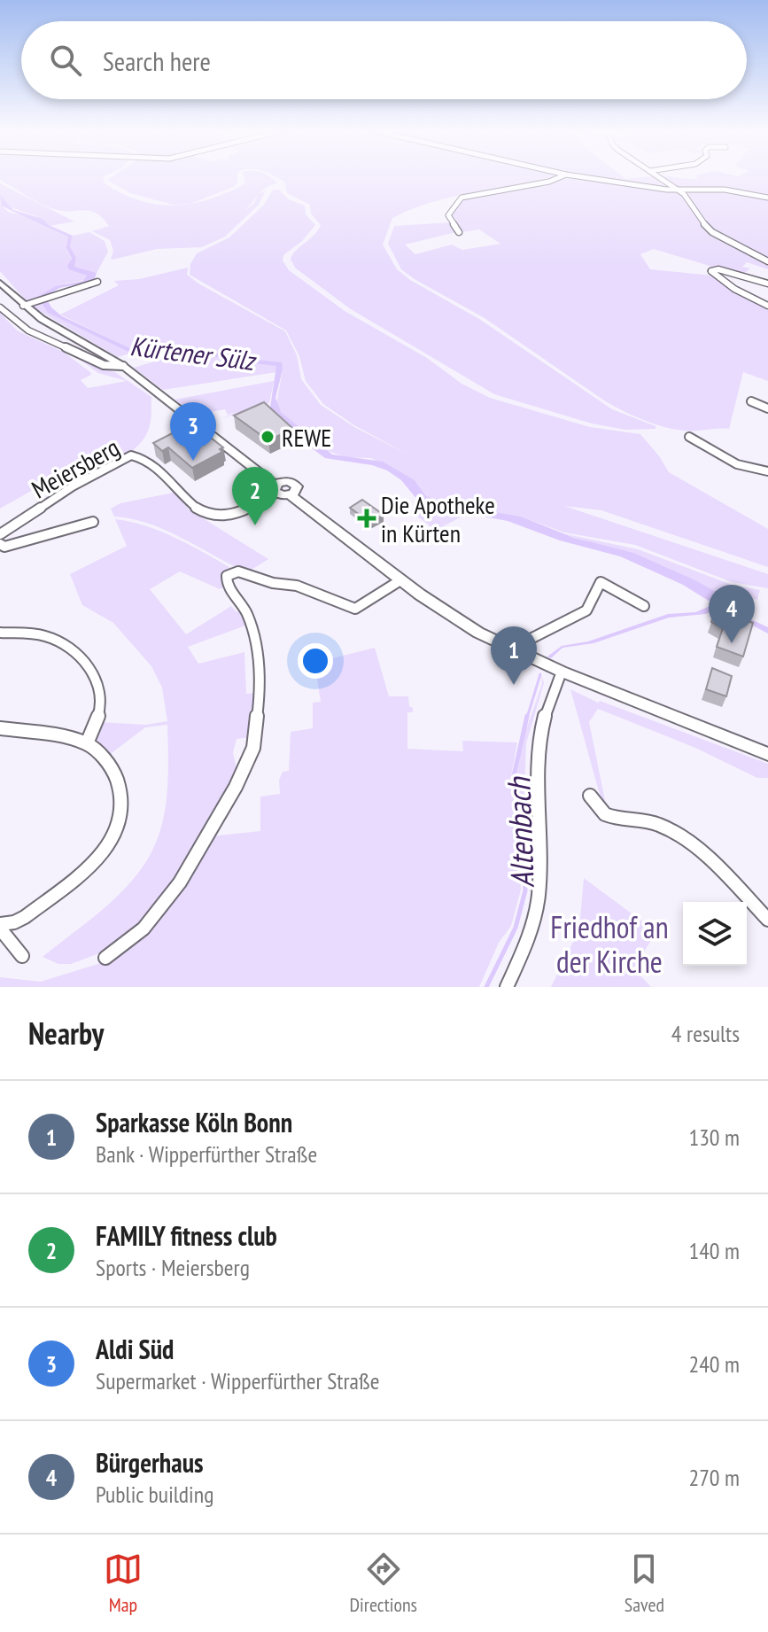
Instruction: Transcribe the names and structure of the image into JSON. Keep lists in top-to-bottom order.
{
  "streets": {
    "street": ["Meiersberg"]
  },
  "water": ["Kürtener Sülz", "Altenbach"],
  "parks": ["Friedhof an der Kirche"],
  "places": {
    "other": ["REWE"],
    "health": ["Die Apotheke in Kürten"]
  },
  "page": {
    "search": "Search here",
    "pins": [
      "3",
      "2",
      "4",
      "1"
    ],
    "heading": ["Nearby", "4 results"],
    "list": [
      {
        "mark": "1",
        "name": "Sparkasse Köln Bonn",
        "note": "Bank · Wipperfürther Straße",
        "value": "130 m"
      },
      {
        "mark": "2",
        "name": "FAMILY fitness club",
        "note": "Sports · Meiersberg",
        "value": "140 m"
      },
      {
        "mark": "3",
        "name": "Aldi Süd",
        "note": "Supermarket · Wipperfürther Straße",
        "value": "240 m"
      },
      {
        "mark": "4",
        "name": "Bürgerhaus",
        "note": "Public building",
        "value": "270 m"
      }
    ],
    "nav": ["Map", "Directions", "Saved"]
  }
}
